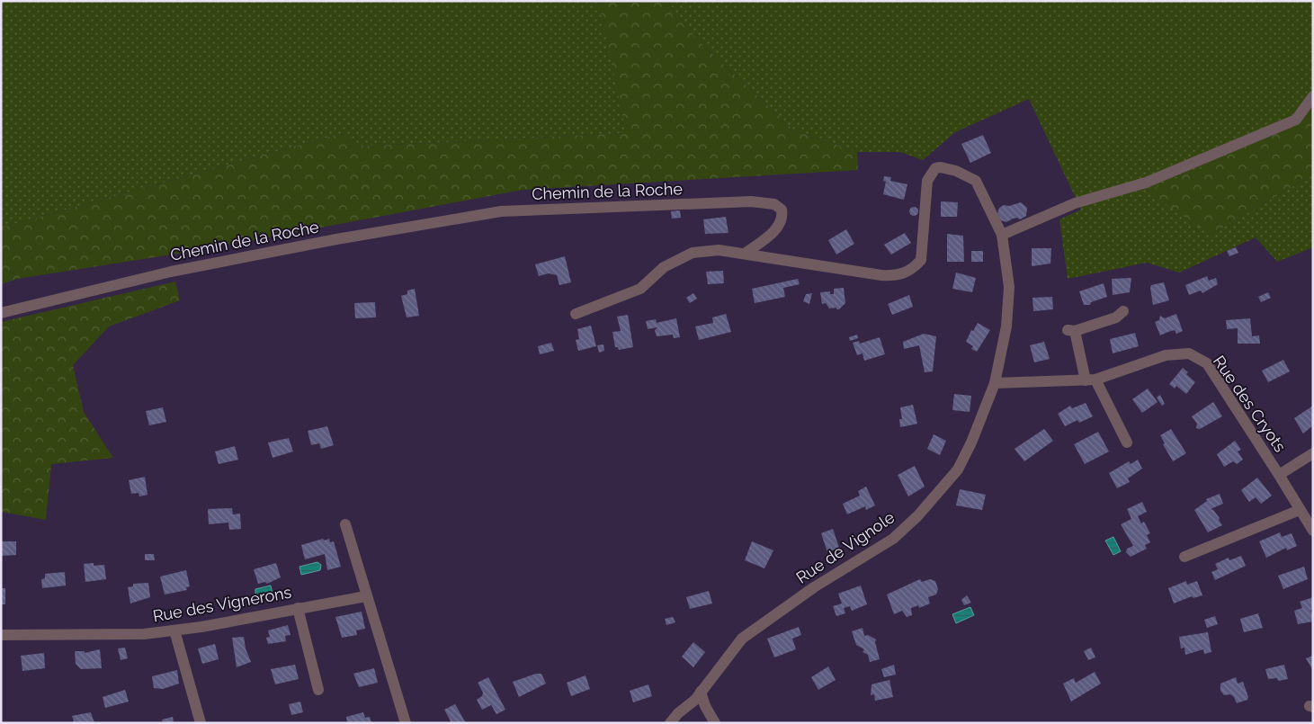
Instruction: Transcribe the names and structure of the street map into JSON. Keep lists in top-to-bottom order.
{
  "streets": {
    "street": [
      "Chemin de la Roche",
      "Rue des Cryots",
      "Rue de Vignole",
      "Rue des Vignerons"
    ]
  },
  "crossings": [
    ["Rue des Cryots", "Rue de Vignole"]
  ]
}
